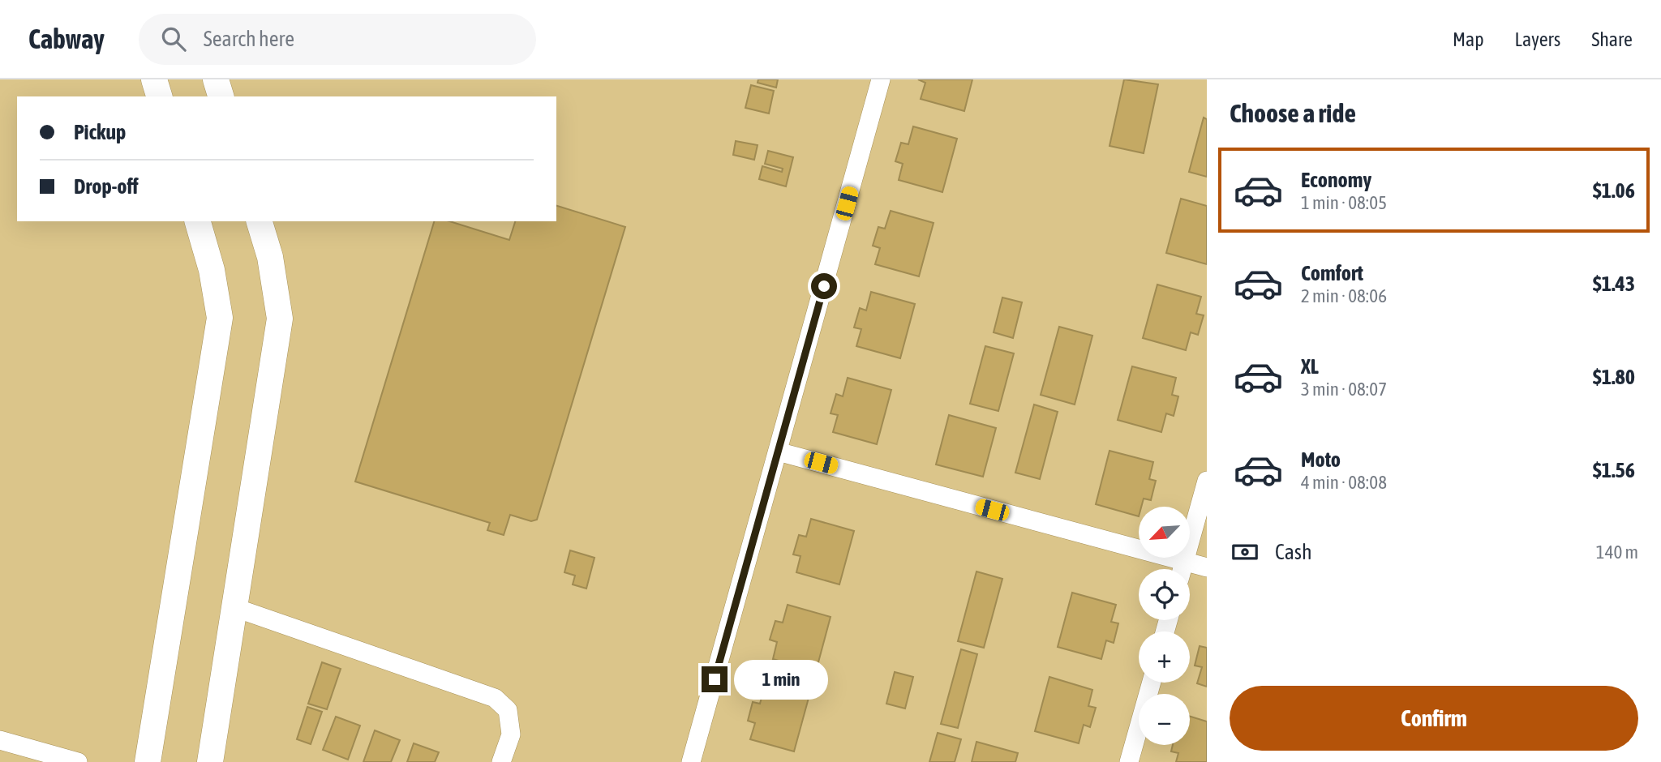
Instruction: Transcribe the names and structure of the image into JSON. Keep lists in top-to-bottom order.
{
  "north": "bottom left",
  "page": {
    "header": "Cabway",
    "search": "Search here",
    "nav": ["Map", "Layers", "Share"],
    "heading": "Choose a ride",
    "banner": ["Pickup", "Drop-off"],
    "list": [
      {
        "name": "Economy",
        "note": "1 min · 08:05",
        "value": "$1.06"
      },
      {
        "name": "Comfort",
        "note": "2 min · 08:06",
        "value": "$1.43"
      },
      {
        "name": "XL",
        "note": "3 min · 08:07",
        "value": "$1.80"
      },
      {
        "name": "Moto",
        "note": "4 min · 08:08",
        "value": "$1.56"
      }
    ],
    "map_buttons": ["+", "−"],
    "pay": ["Cash", "140 m"],
    "bubble": "1 min",
    "buttons": "Confirm"
  }
}
